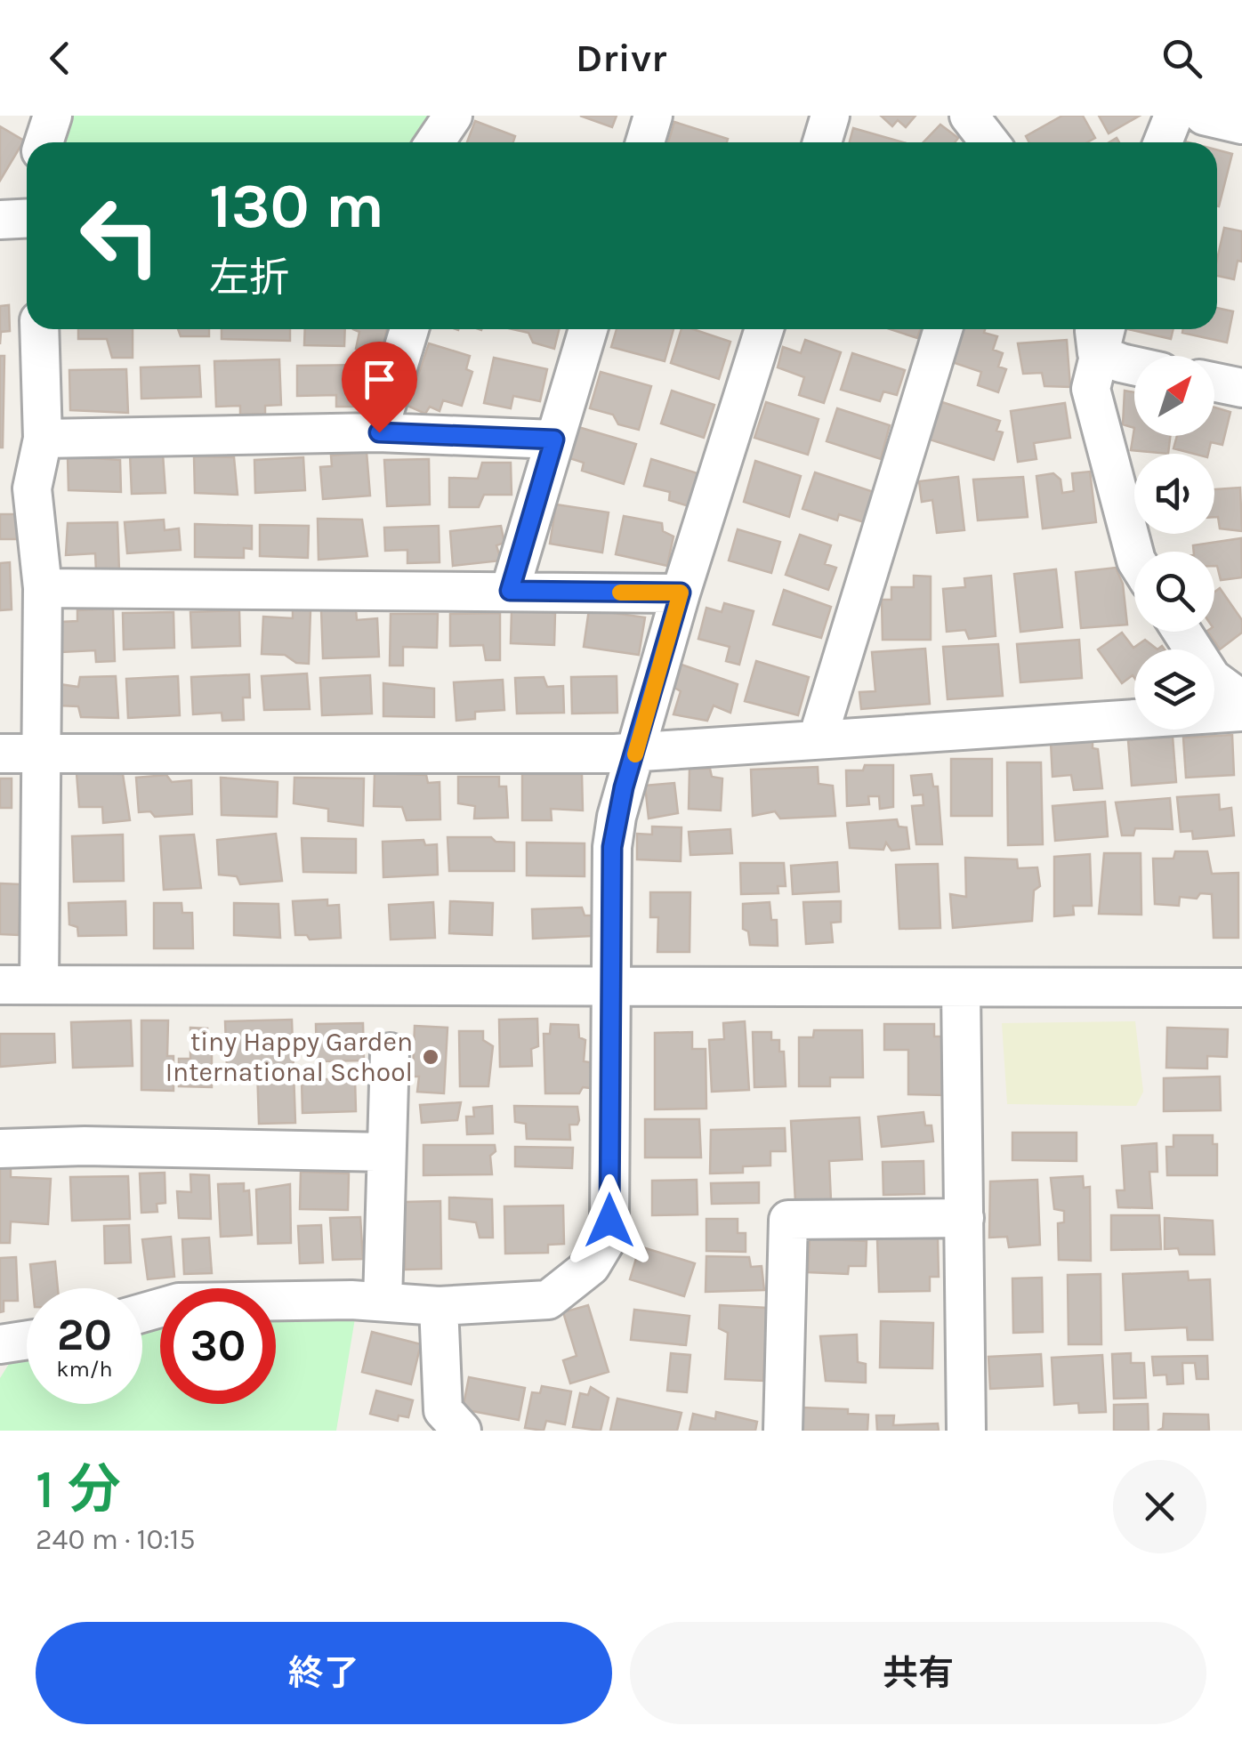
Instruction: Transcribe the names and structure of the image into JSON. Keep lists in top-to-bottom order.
{
  "places": ["tiny Happy Garden International School"],
  "north": "top right",
  "page": {
    "header": "Drivr",
    "turn": ["130 m", "左折"],
    "speed": "20 km/h",
    "limit": "30",
    "heading": ["1 分", "240 m · 10:15"],
    "buttons": ["終了", "共有"]
  }
}
